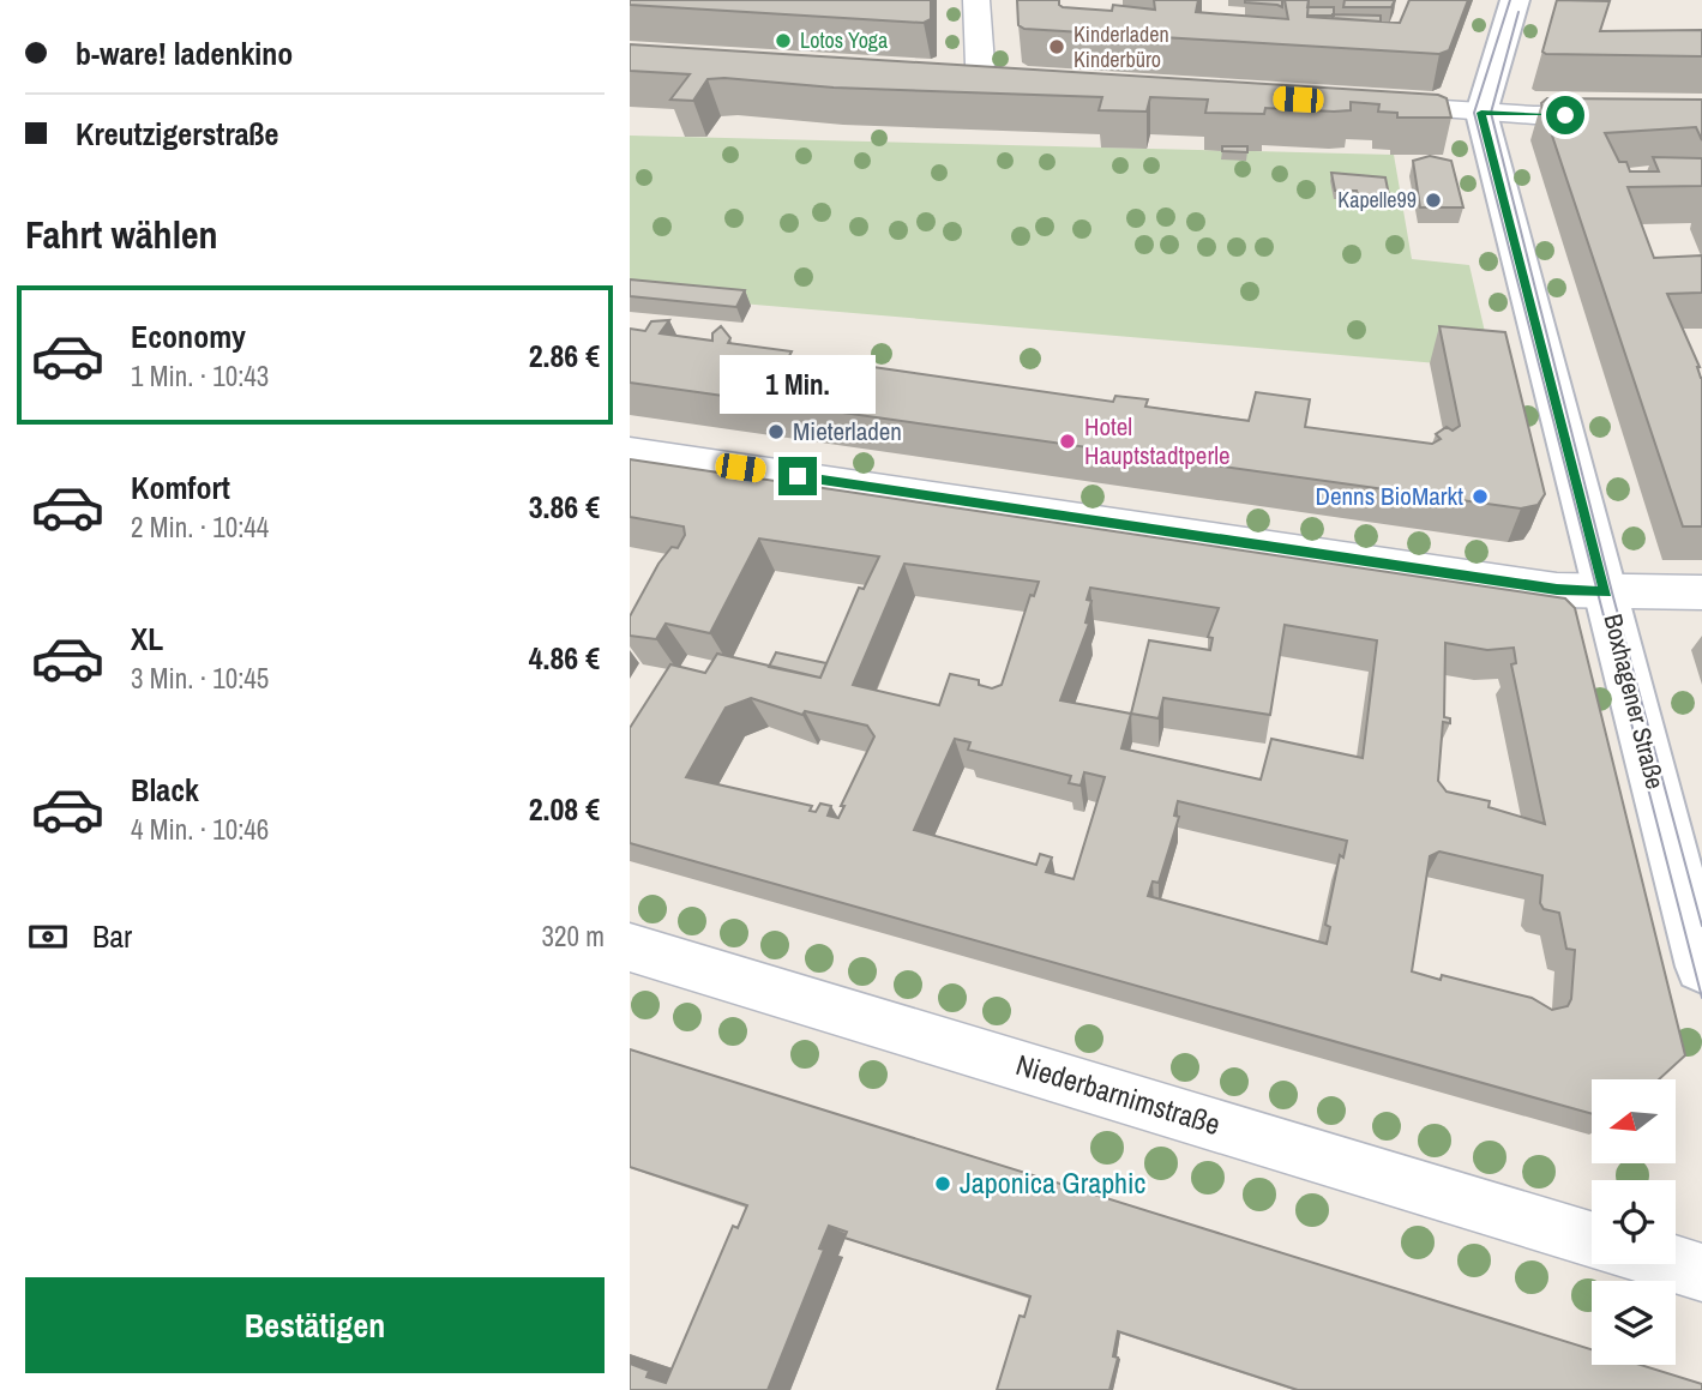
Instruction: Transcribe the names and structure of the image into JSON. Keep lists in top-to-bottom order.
{
  "streets": {
    "street": ["Boxhagener Straße", "Niederbarnimstraße"]
  },
  "places": [
    "Lotos Yoga",
    "Kinderladen Kinderbüro",
    "Kapelle99",
    "Mieterladen",
    "Hotel Hauptstadtperle",
    "Denns BioMarkt",
    "Japonica Graphic"
  ],
  "north": "left",
  "page": {
    "banner": ["b-ware! ladenkino", "Kreutzigerstraße"],
    "heading": "Fahrt wählen",
    "list": [
      {
        "name": "Economy",
        "note": "1 Min. · 10:43",
        "value": "2.86 €"
      },
      {
        "name": "Komfort",
        "note": "2 Min. · 10:44",
        "value": "3.86 €"
      },
      {
        "name": "XL",
        "note": "3 Min. · 10:45",
        "value": "4.86 €"
      },
      {
        "name": "Black",
        "note": "4 Min. · 10:46",
        "value": "2.08 €"
      }
    ],
    "bubble": "1 Min.",
    "pay": ["Bar", "320 m"],
    "buttons": "Bestätigen"
  }
}
